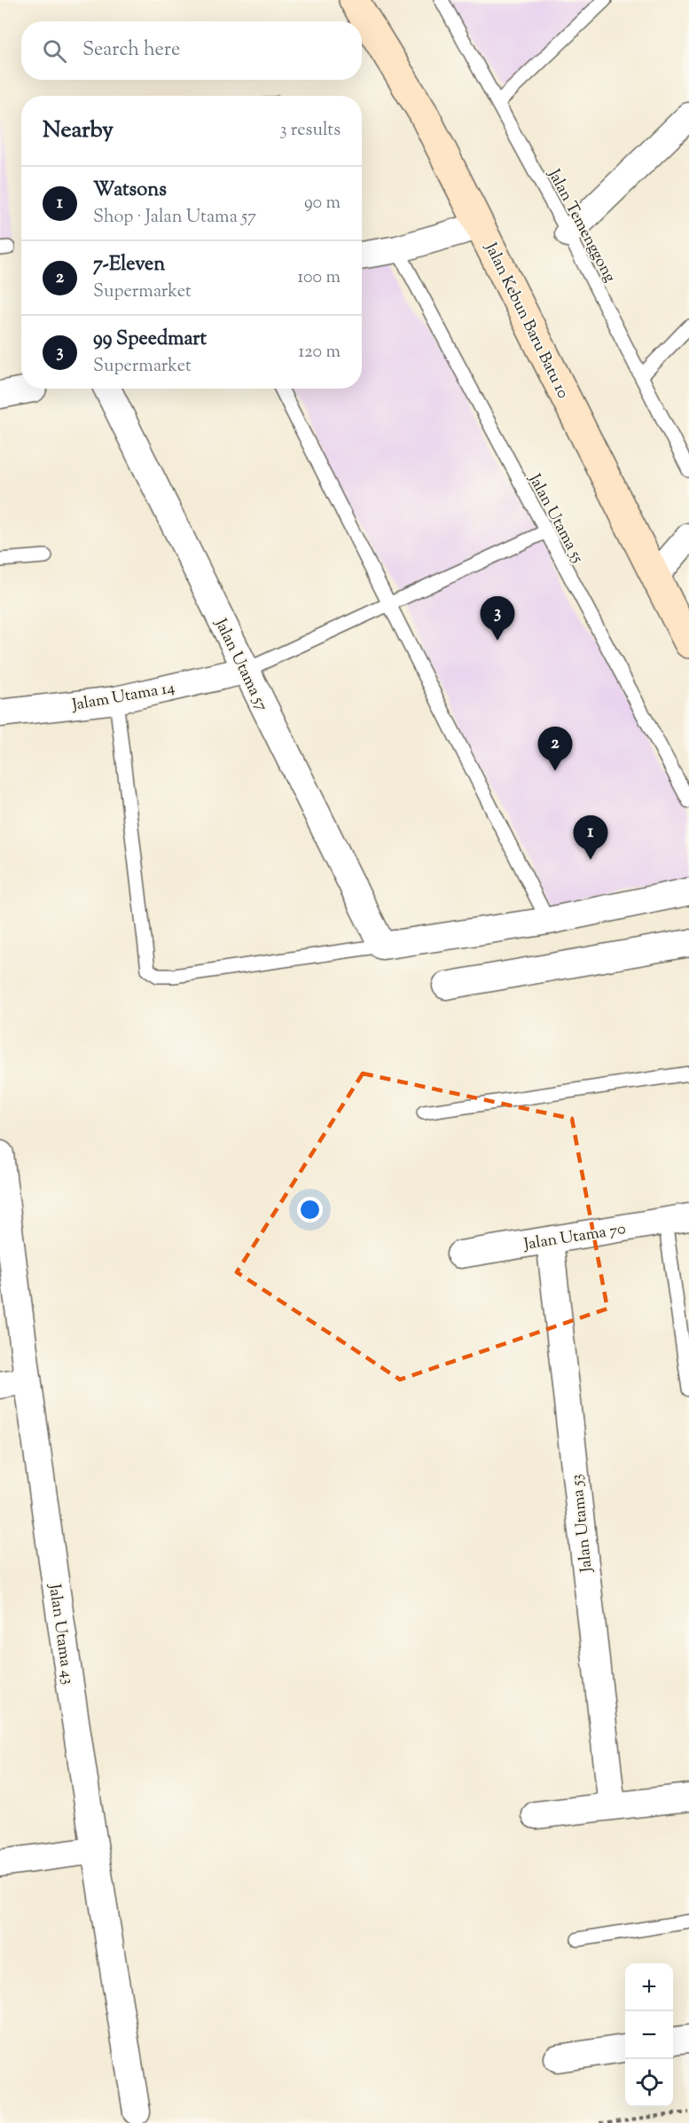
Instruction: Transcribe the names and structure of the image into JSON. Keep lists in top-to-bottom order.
{
  "streets": {
    "street": [
      "Jalan Kebun Baru Batu 10",
      "Jalan Utama 57",
      "Jalam Utama 14",
      "Jalan Utama 70",
      "Jalan Utama 53",
      "Jalan Utama 43"
    ],
    "lane": ["Jalan Temenggong", "Jalan Utama 55"]
  },
  "crossings": [
    ["Jalan Utama 57", "Jalam Utama 14"],
    ["Jalan Utama 70", "Jalan Utama 53"]
  ],
  "page": {
    "search": "Search here",
    "heading": ["Nearby", "3 results"],
    "list": [
      {
        "mark": "1",
        "name": "Watsons",
        "note": "Shop · Jalan Utama 57",
        "value": "90 m"
      },
      {
        "mark": "2",
        "name": "7-Eleven",
        "note": "Supermarket",
        "value": "100 m"
      },
      {
        "mark": "3",
        "name": "99 Speedmart",
        "note": "Supermarket",
        "value": "120 m"
      }
    ],
    "pins": ["3", "2", "1"],
    "map_buttons": ["+", "−"]
  }
}
